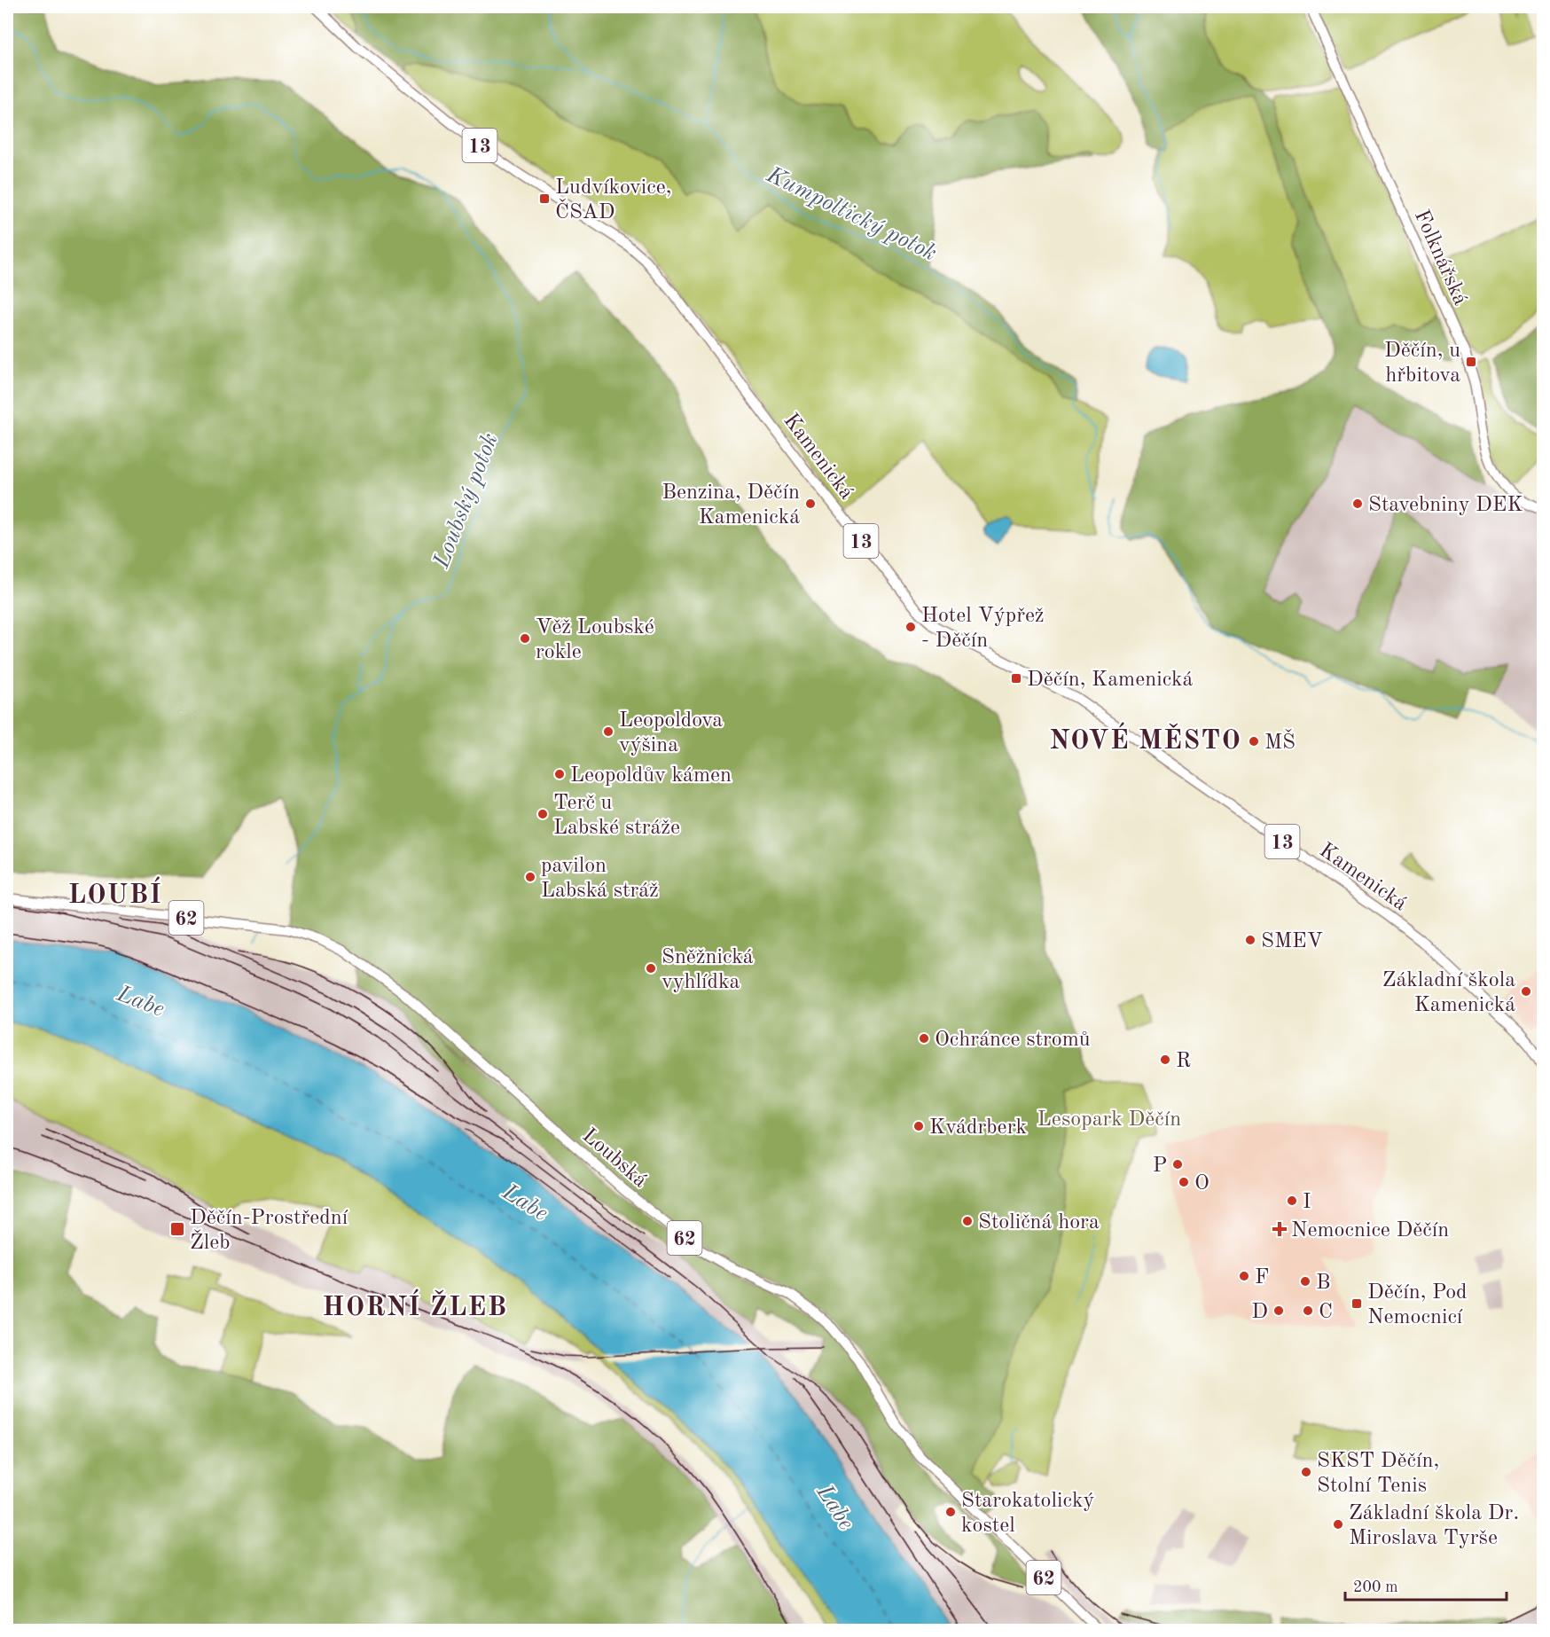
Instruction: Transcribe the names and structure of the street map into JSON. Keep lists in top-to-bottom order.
{
  "streets": {
    "main road": [
      "13",
      "Folknářská",
      "Kamenická",
      "62",
      "Loubská"
    ]
  },
  "districts": ["NOVÉ MĚSTO", "LOUBÍ", "HORNÍ ŽLEB"],
  "water": ["Kumpoltický potok", "Loubský potok", "Labe"],
  "parks": ["Lesopark Děčín"],
  "places": {
    "transit": [
      "Ludvíkovice, ČSAD",
      "Děčín, u hřbitova",
      "Děčín, Kamenická",
      "Děčín-Prostřední Žleb",
      "Děčín, Pod Nemocnicí"
    ],
    "other": [
      "Benzina, Děčín Kamenická",
      "Stavebniny DEK",
      "Hotel Výpřež - Děčín",
      "Věž Loubské rokle",
      "Leopoldova výšina",
      "MŠ",
      "Leopoldův kámen",
      "Terč u Labské stráže",
      "pavilon Labská stráž",
      "SMEV",
      "Sněžnická vyhlídka",
      "Základní škola Kamenická",
      "Ochránce stromů",
      "R",
      "Kvádrberk",
      "P",
      "O",
      "I",
      "Stoličná hora",
      "F",
      "B",
      "D",
      "C",
      "SKST Děčín, Stolní Tenis",
      "Starokatolický kostel",
      "Základní škola Dr. Miroslava Tyrše"
    ],
    "health": ["Nemocnice Děčín"]
  },
  "scale_bar": "200 m"
}
